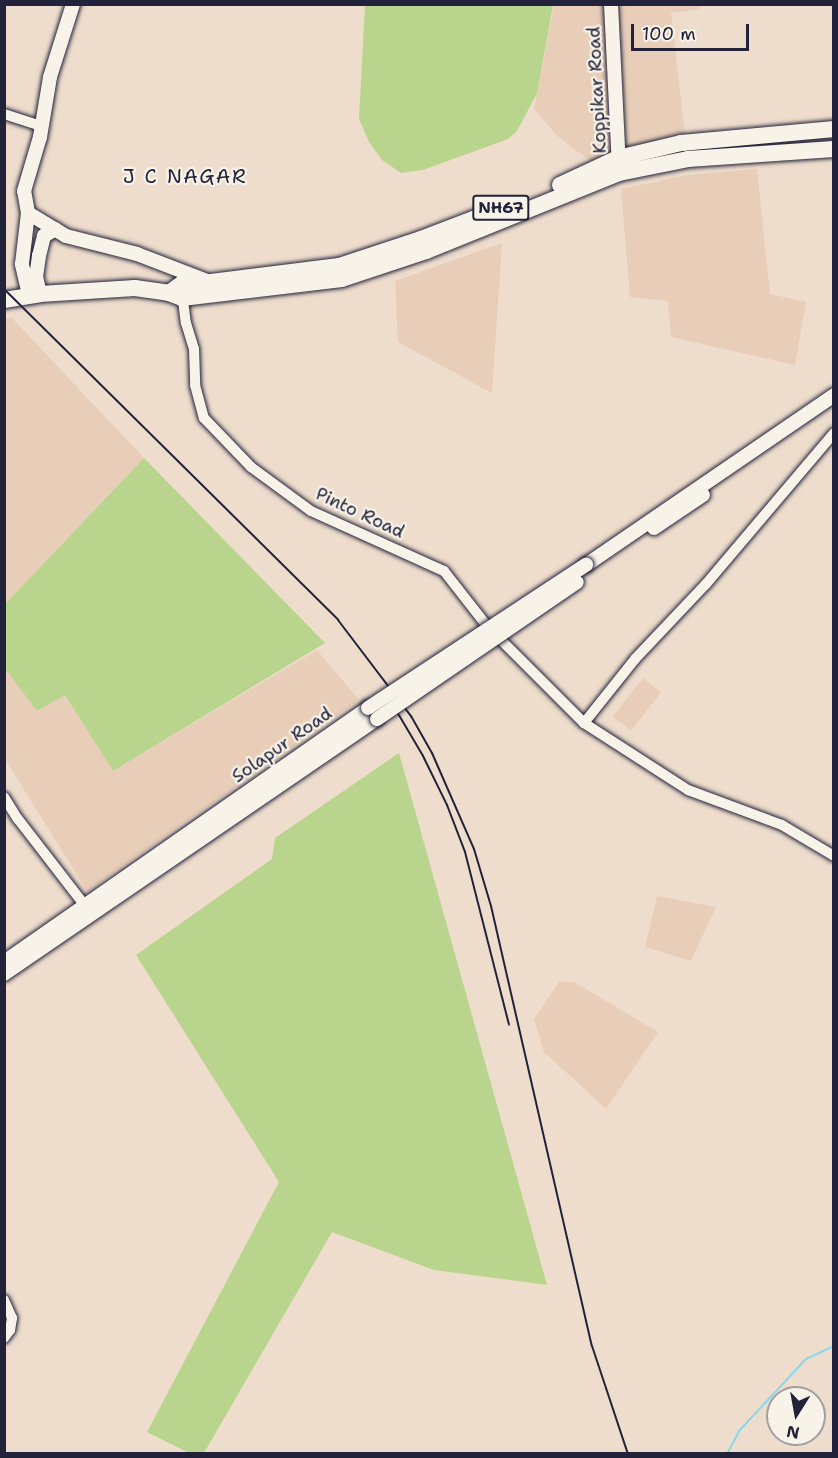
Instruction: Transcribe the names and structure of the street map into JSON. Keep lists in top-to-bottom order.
{
  "streets": {
    "highway": ["NH67"],
    "main road": ["Koppikar Road", "Solapur Road"],
    "street": ["Pinto Road"]
  },
  "crossings": [
    ["Koppikar Road", "NH67"],
    ["NH67", "Pinto Road"]
  ],
  "districts": ["J C NAGAR"],
  "scale_bar": "100 m",
  "north": "bottom"
}
